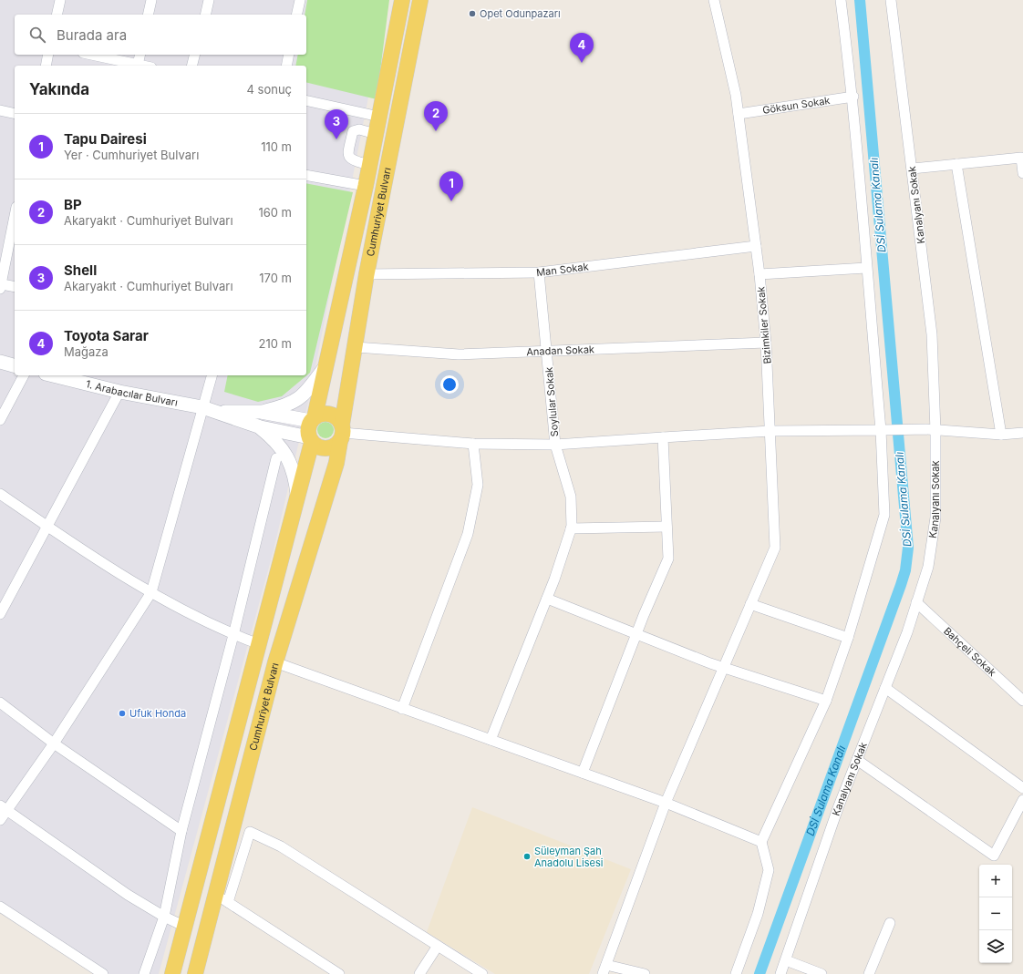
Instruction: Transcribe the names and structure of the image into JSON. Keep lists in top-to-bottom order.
{
  "streets": {
    "main road": ["Cumhuriyet Bulvarı", "1. Arabacılar Bulvarı"],
    "street": [
      "Göksun Sokak",
      "Kanalyanı Sokak",
      "Man Sokak",
      "Bizimkiler Sokak",
      "Anadan Sokak",
      "Soylular Sokak",
      "Bahçeli Sokak"
    ]
  },
  "crossings": [
    ["Göksun Sokak", "Bizimkiler Sokak"],
    ["Kanalyanı Sokak", "Bahçeli Sokak"],
    ["Cumhuriyet Bulvarı", "Man Sokak"],
    ["Cumhuriyet Bulvarı", "Anadan Sokak"],
    ["Cumhuriyet Bulvarı", "1. Arabacılar Bulvarı"],
    ["Man Sokak", "Bizimkiler Sokak"],
    ["Man Sokak", "Soylular Sokak"],
    ["Bizimkiler Sokak", "Anadan Sokak"],
    ["Anadan Sokak", "Soylular Sokak"]
  ],
  "water": ["DSİ Sulama Kanalı"],
  "places": ["Opet Odunpazarı", "Ufuk Honda", "Süleyman Şah Anadolu Lisesi"],
  "page": {
    "search": "Burada ara",
    "pins": [
      "4",
      "2",
      "3",
      "1"
    ],
    "heading": ["Yakında", "4 sonuç"],
    "list": [
      {
        "mark": "1",
        "name": "Tapu Dairesi",
        "note": "Yer · Cumhuriyet Bulvarı",
        "value": "110 m"
      },
      {
        "mark": "2",
        "name": "BP",
        "note": "Akaryakıt · Cumhuriyet Bulvarı",
        "value": "160 m"
      },
      {
        "mark": "3",
        "name": "Shell",
        "note": "Akaryakıt · Cumhuriyet Bulvarı",
        "value": "170 m"
      },
      {
        "mark": "4",
        "name": "Toyota Sarar",
        "note": "Mağaza",
        "value": "210 m"
      }
    ],
    "map_buttons": ["+", "−"]
  }
}
